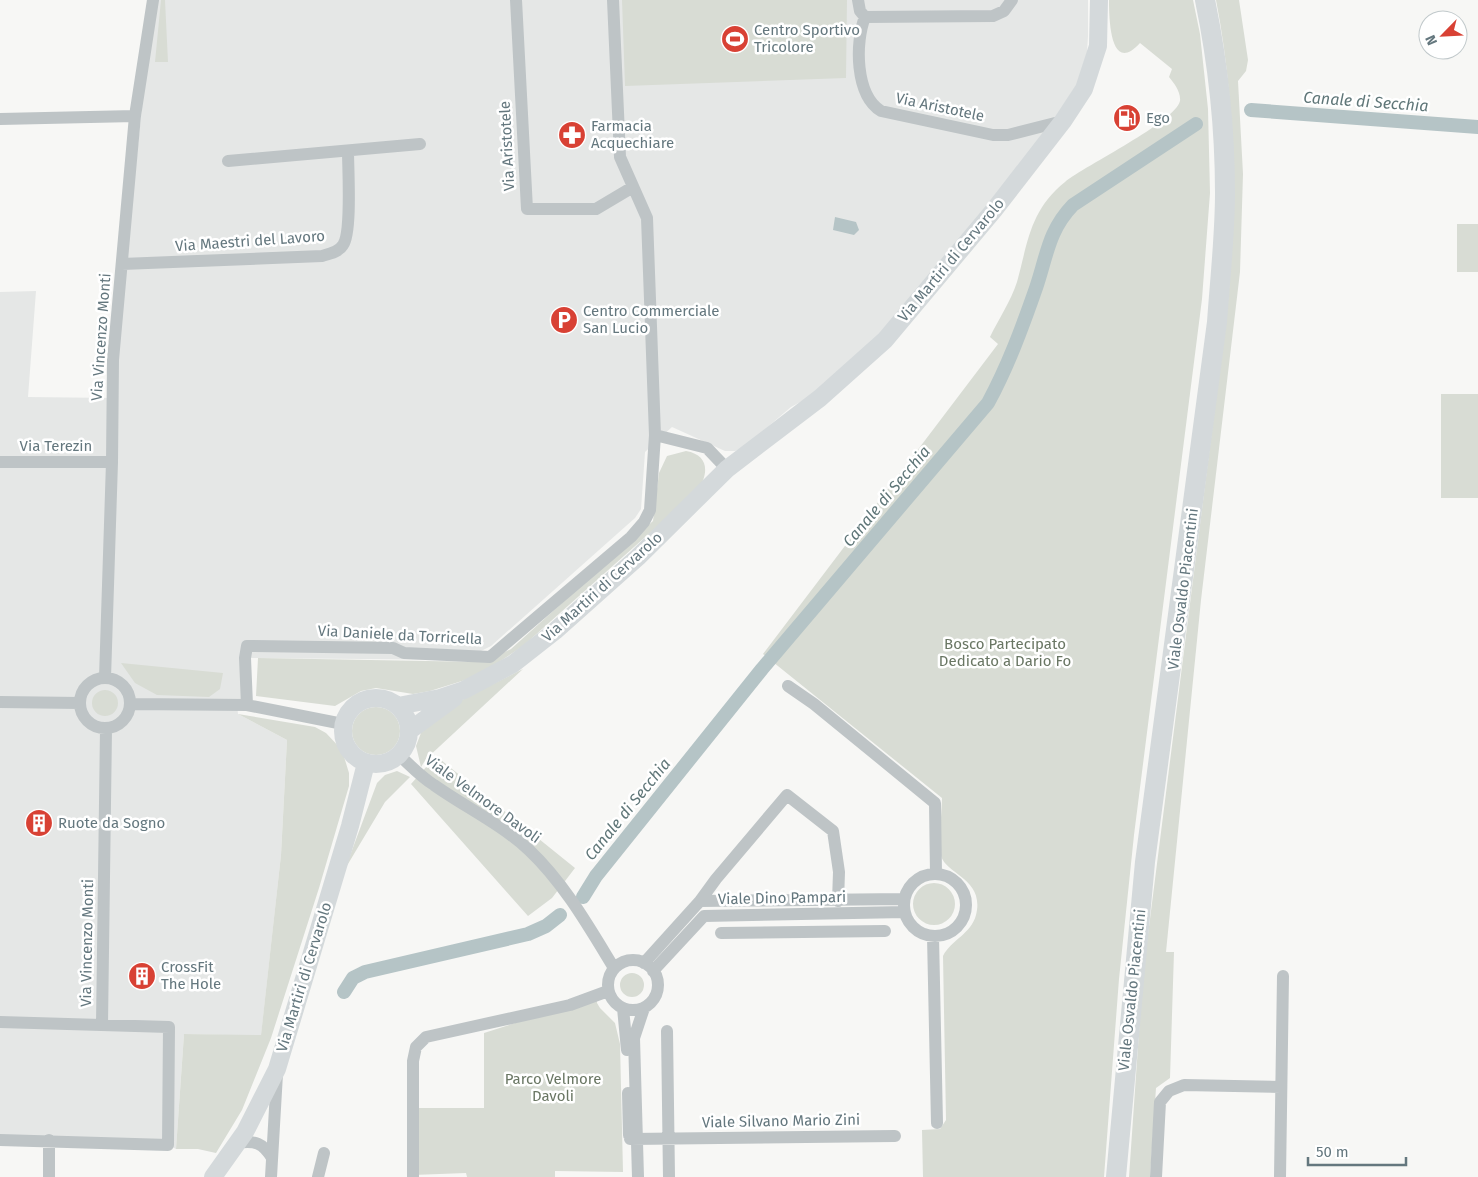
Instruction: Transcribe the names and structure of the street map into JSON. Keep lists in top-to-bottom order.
{
  "streets": {
    "main road": ["Via Martiri di Cervarolo", "Viale Osvaldo Piacentini"],
    "street": [
      "Via Aristotele",
      "Via Maestri del Lavoro",
      "Via Vincenzo Monti",
      "Via Terezin",
      "Via Daniele da Torricella",
      "Viale Velmore Davoli",
      "Viale Dino Pampari",
      "Viale Silvano Mario Zini"
    ]
  },
  "crossings": [
    ["Via Aristotele", "Via Martiri di Cervarolo"],
    ["Via Maestri del Lavoro", "Via Vincenzo Monti"],
    ["Via Martiri di Cervarolo", "Via Daniele da Torricella"],
    ["Via Martiri di Cervarolo", "Viale Velmore Davoli"],
    ["Via Vincenzo Monti", "Via Terezin"],
    ["Viale Velmore Davoli", "Viale Dino Pampari"]
  ],
  "water": ["Canale di Secchia"],
  "parks": ["Bosco Partecipato Dedicato a Dario Fo", "Parco Velmore Davoli"],
  "places": {
    "sports": ["Centro Sportivo Tricolore"],
    "fuel station": ["Ego"],
    "pharmacy": ["Farmacia Acquechiare"],
    "parking": ["Centro Commerciale San Lucio"],
    "building": ["Ruote da Sogno", "CrossFit The Hole"]
  },
  "scale_bar": "50 m",
  "north": "bottom left"
}
